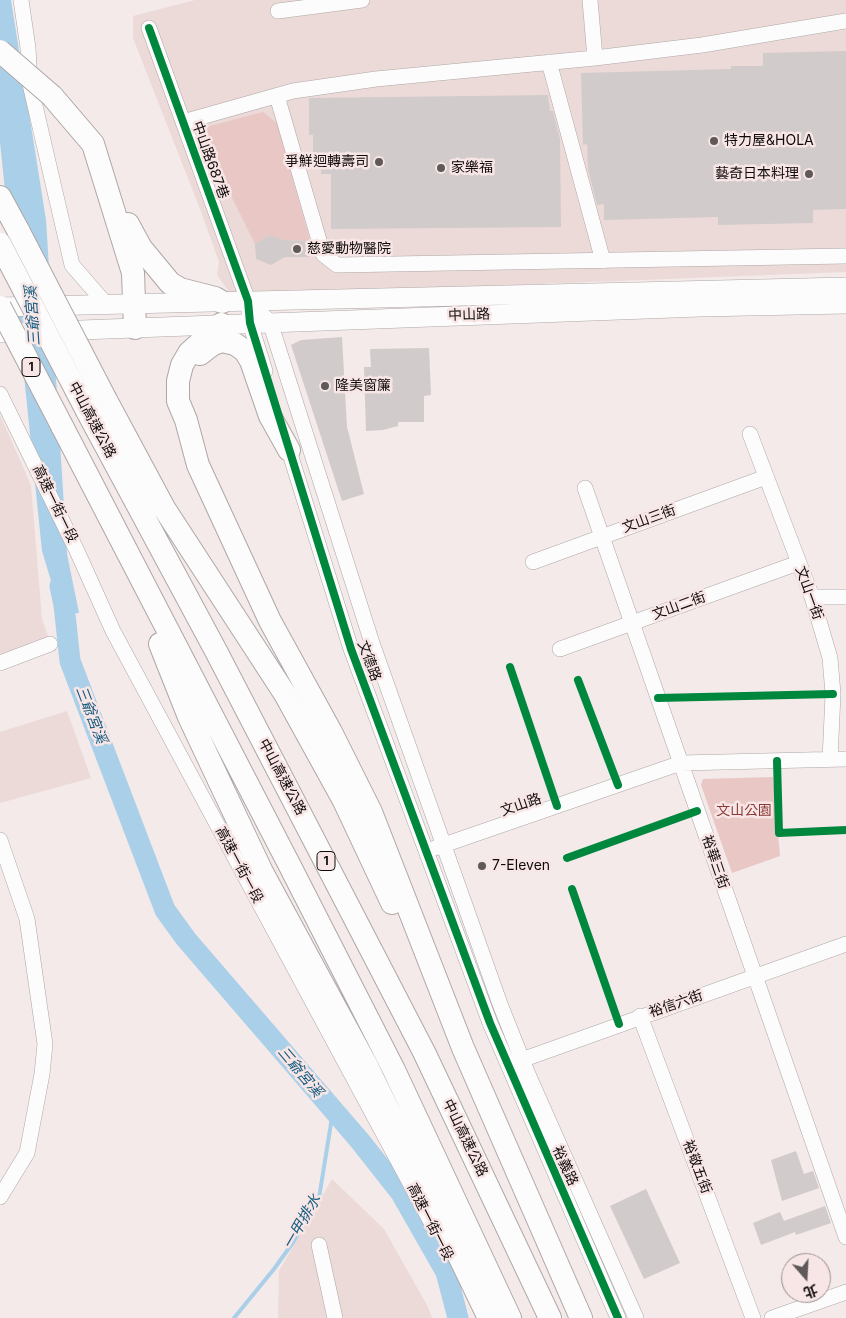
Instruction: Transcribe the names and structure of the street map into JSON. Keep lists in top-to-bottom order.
{
  "streets": {
    "highway": ["1", "中山高速公路"],
    "main road": ["中山路"],
    "street": [
      "中山路687巷",
      "高速一街一段",
      "文山三街",
      "文山一街",
      "文山二街",
      "文德路",
      "文山路",
      "裕華三街",
      "裕信六街",
      "裕義路",
      "裕敬五街"
    ]
  },
  "crossings": [
    ["中山路687巷", "中山路"],
    ["中山路687巷", "文德路"],
    ["中山路", "1"],
    ["中山路", "文德路"],
    ["文山三街", "文山一街"],
    ["文山三街", "裕華三街"],
    ["文山一街", "文山二街"],
    ["文山一街", "文山路"],
    ["文山二街", "裕華三街"],
    ["文德路", "文山路"],
    ["文德路", "裕義路"],
    ["文山路", "裕華三街"],
    ["裕華三街", "裕信六街"],
    ["裕信六街", "裕義路"],
    ["裕信六街", "裕敬五街"]
  ],
  "water": ["三爺宮溪", "一甲排水"],
  "parks": ["文山公園"],
  "places": [
    "特力屋&HOLA",
    "爭鮮迴轉壽司",
    "家樂福",
    "藝奇日本料理",
    "慈愛動物醫院",
    "隆美窗簾",
    "7-Eleven"
  ],
  "north": "bottom"
}
